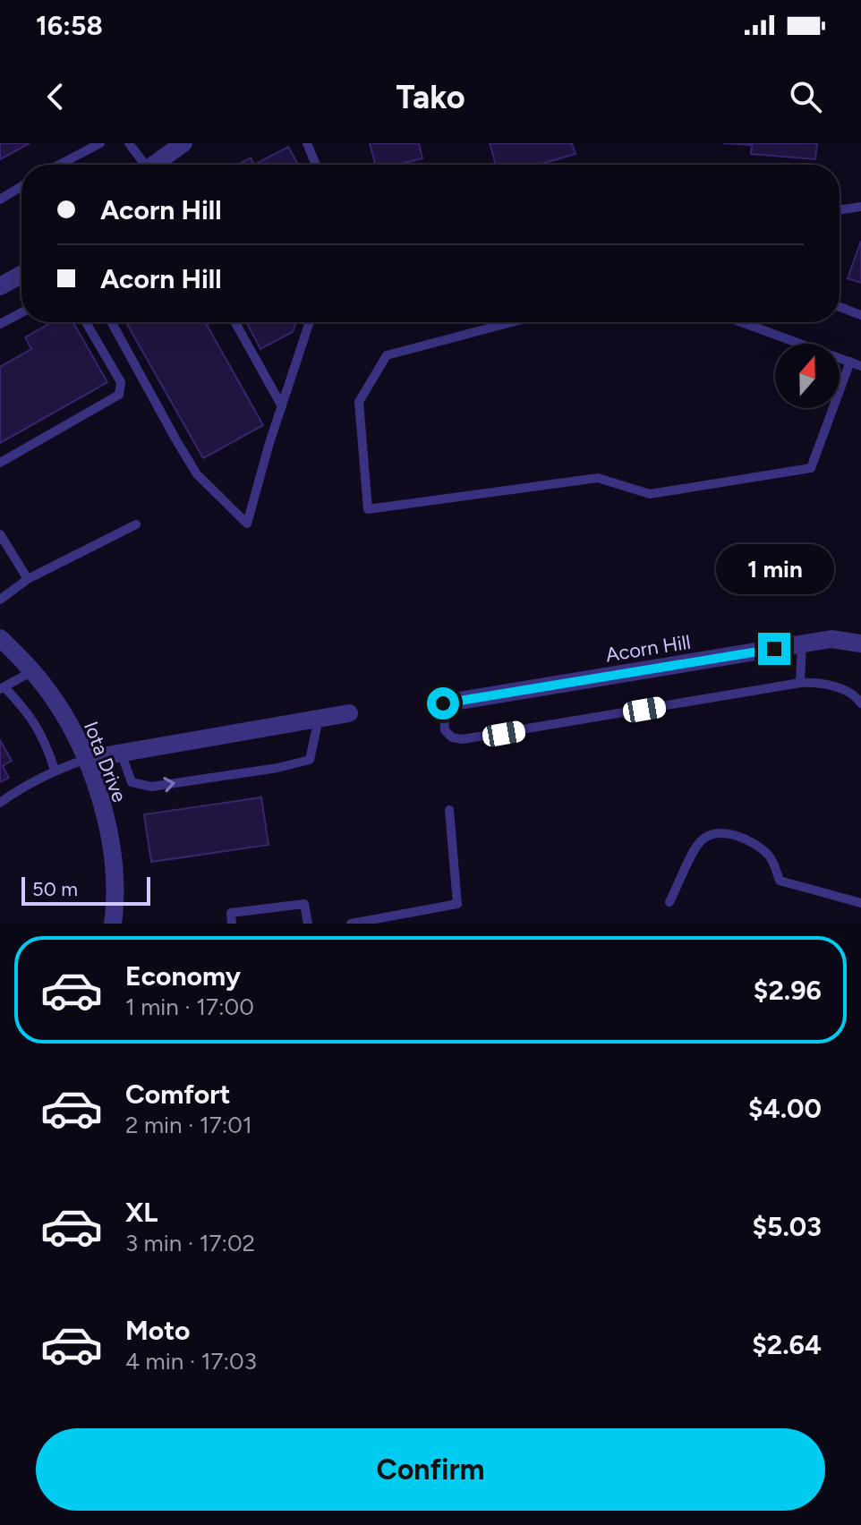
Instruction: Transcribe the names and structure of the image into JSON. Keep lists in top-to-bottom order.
{
  "streets": {
    "street": ["Acorn Hill", "Iota Drive"]
  },
  "scale_bar": "50 m",
  "north": "top",
  "page": {
    "status": "16:58",
    "header": "Tako",
    "banner": ["Acorn Hill", "Acorn Hill"],
    "bubble": "1 min",
    "scale": "50 m",
    "list": [
      {
        "name": "Economy",
        "note": "1 min · 17:00",
        "value": "$2.96"
      },
      {
        "name": "Comfort",
        "note": "2 min · 17:01",
        "value": "$4.00"
      },
      {
        "name": "XL",
        "note": "3 min · 17:02",
        "value": "$5.03"
      },
      {
        "name": "Moto",
        "note": "4 min · 17:03",
        "value": "$2.64"
      }
    ],
    "buttons": "Confirm"
  }
}
